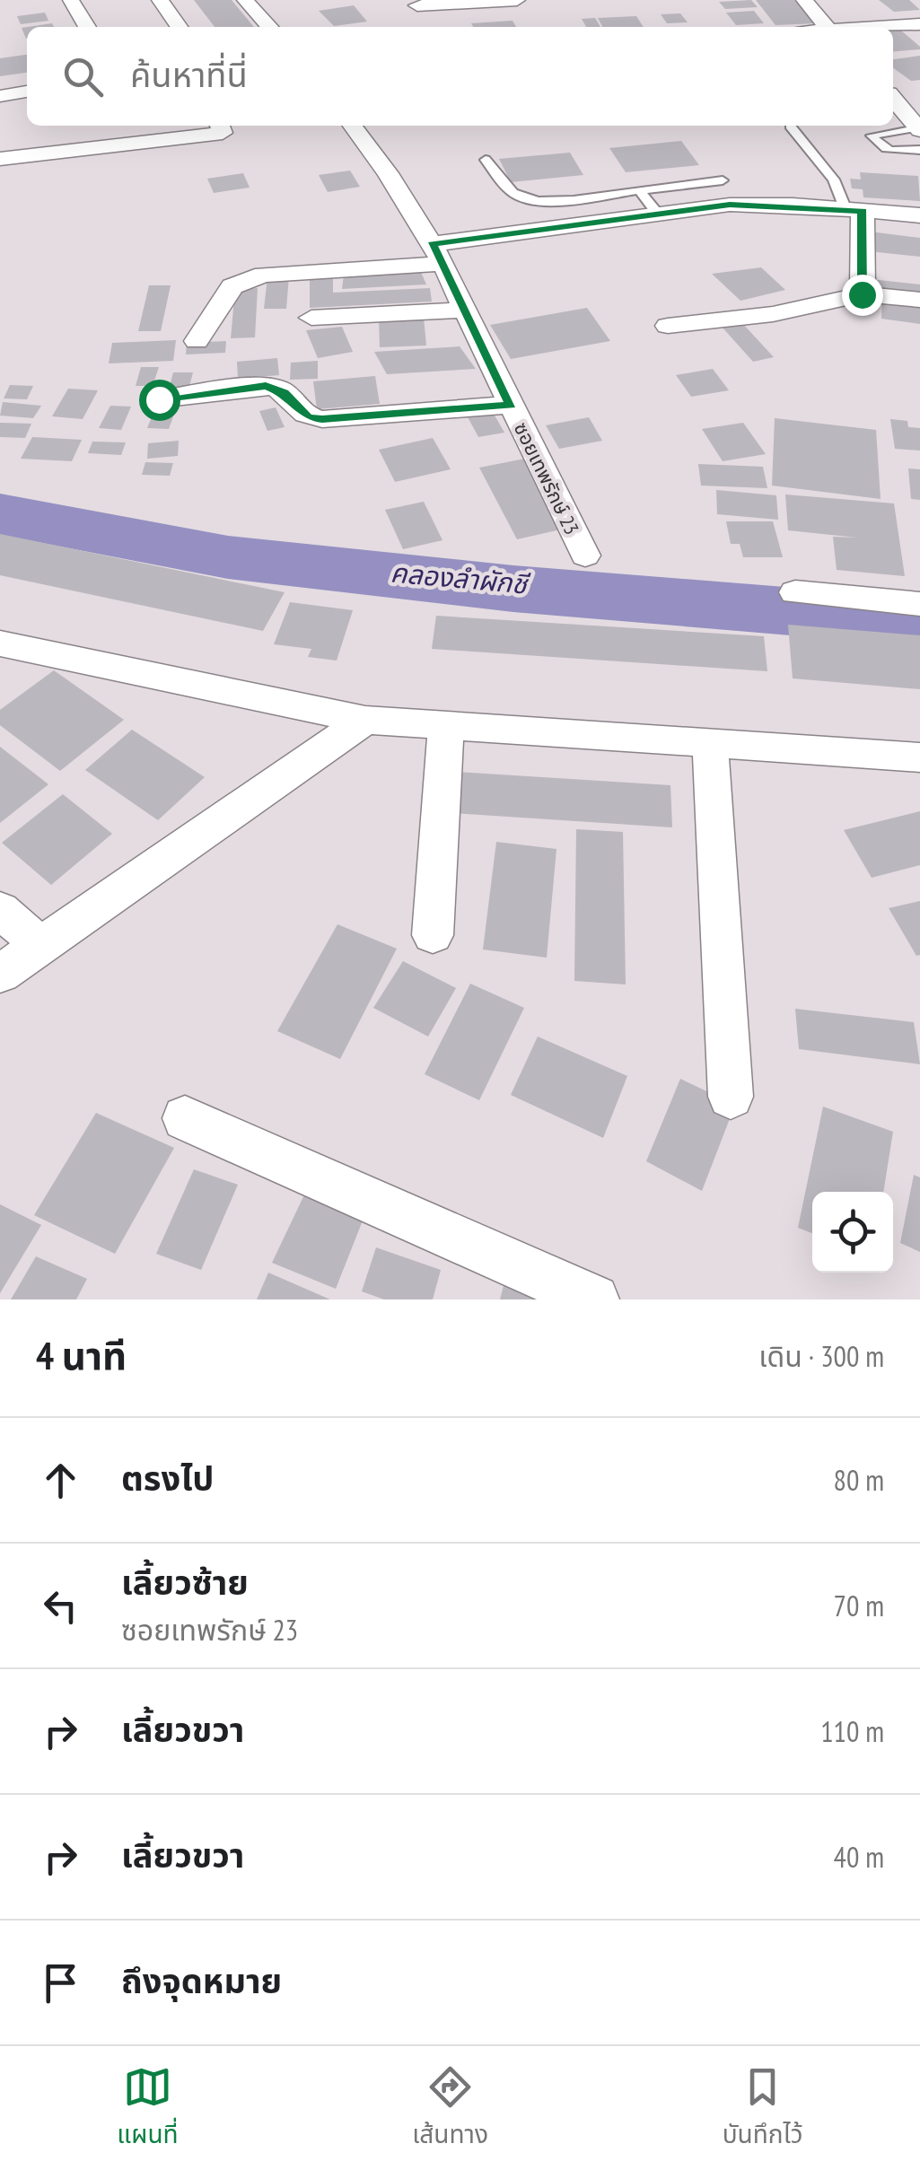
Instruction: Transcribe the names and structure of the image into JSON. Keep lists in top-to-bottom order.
{
  "streets": {
    "street": ["ซอยเทพรักษ์ 23"]
  },
  "water": ["คลองลำผักชี"],
  "page": {
    "search": "ค้นหาที่นี่",
    "heading": ["4 นาที", "เดิน · 300 m"],
    "list": [
      ["ตรงไป", "80 m"],
      ["เลี้ยวซ้าย", "ซอยเทพรักษ์ 23", "70 m"],
      ["เลี้ยวขวา", "110 m"],
      ["เลี้ยวขวา", "40 m"],
      "ถึงจุดหมาย"
    ],
    "nav": ["แผนที่", "เส้นทาง", "บันทึกไว้"]
  }
}
